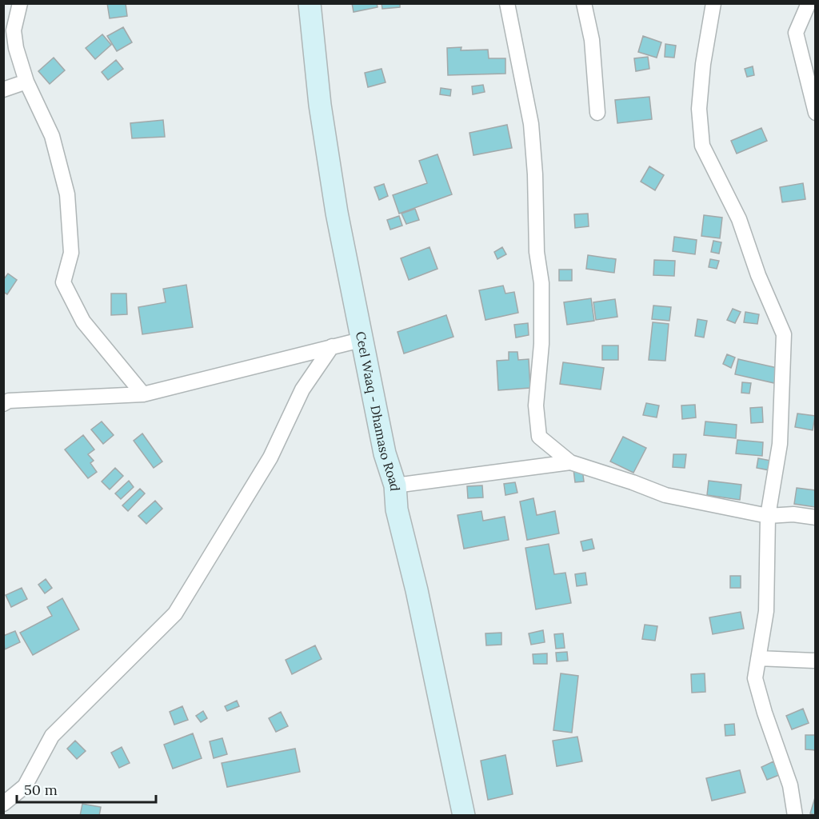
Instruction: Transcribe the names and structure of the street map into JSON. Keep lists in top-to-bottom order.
{
  "streets": {
    "main road": ["Ceel Waaq - Dhamaso Road"]
  },
  "scale_bar": "50 m"
}
